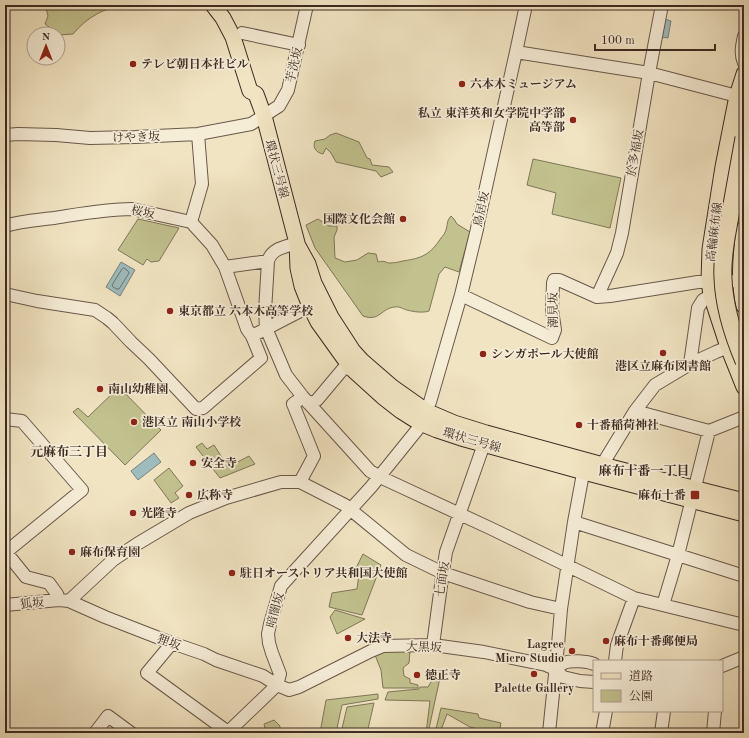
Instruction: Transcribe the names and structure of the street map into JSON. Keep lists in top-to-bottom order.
{
  "streets": {
    "main road": ["環状三号線", "高輪麻布線"],
    "street": [
      "芋洗坂",
      "けやき坂",
      "於多福坂",
      "鳥居坂",
      "桜坂",
      "潮見坂",
      "七面坂",
      "狐坂",
      "暗闇坂",
      "狸坂",
      "大黒坂"
    ]
  },
  "crossings": [
    ["芋洗坂", "けやき坂"],
    ["芋洗坂", "環状三号線"],
    ["けやき坂", "環状三号線"],
    ["於多福坂", "潮見坂"],
    ["環状三号線", "鳥居坂"],
    ["環状三号線", "七面坂"],
    ["鳥居坂", "潮見坂"],
    ["鳥居坂", "暗闇坂"],
    ["七面坂", "大黒坂"],
    ["狐坂", "狸坂"],
    ["暗闇坂", "狸坂"]
  ],
  "districts": ["元麻布三丁目", "麻布十番一丁目"],
  "places": {
    "other": [
      "テレビ朝日本社ビル",
      "六本木ミュージアム",
      "私立 東洋英和女学院中学部 高等部",
      "国際文化会館",
      "東京都立 六本木高等学校",
      "港区立麻布図書館",
      "シンガポール大使館",
      "南山幼稚園",
      "港区立 南山小学校",
      "十番稲荷神社",
      "安全寺",
      "広称寺",
      "光隆寺",
      "麻布保育園",
      "駐日オーストリア共和国大使館",
      "大法寺",
      "麻布十番郵便局",
      "Lagree Micro Studio",
      "Palette Gallery",
      "徳正寺"
    ],
    "transit": ["麻布十番"]
  },
  "legend": ["道路", "公園"],
  "scale_bar": "100 m",
  "north": "top"
}
